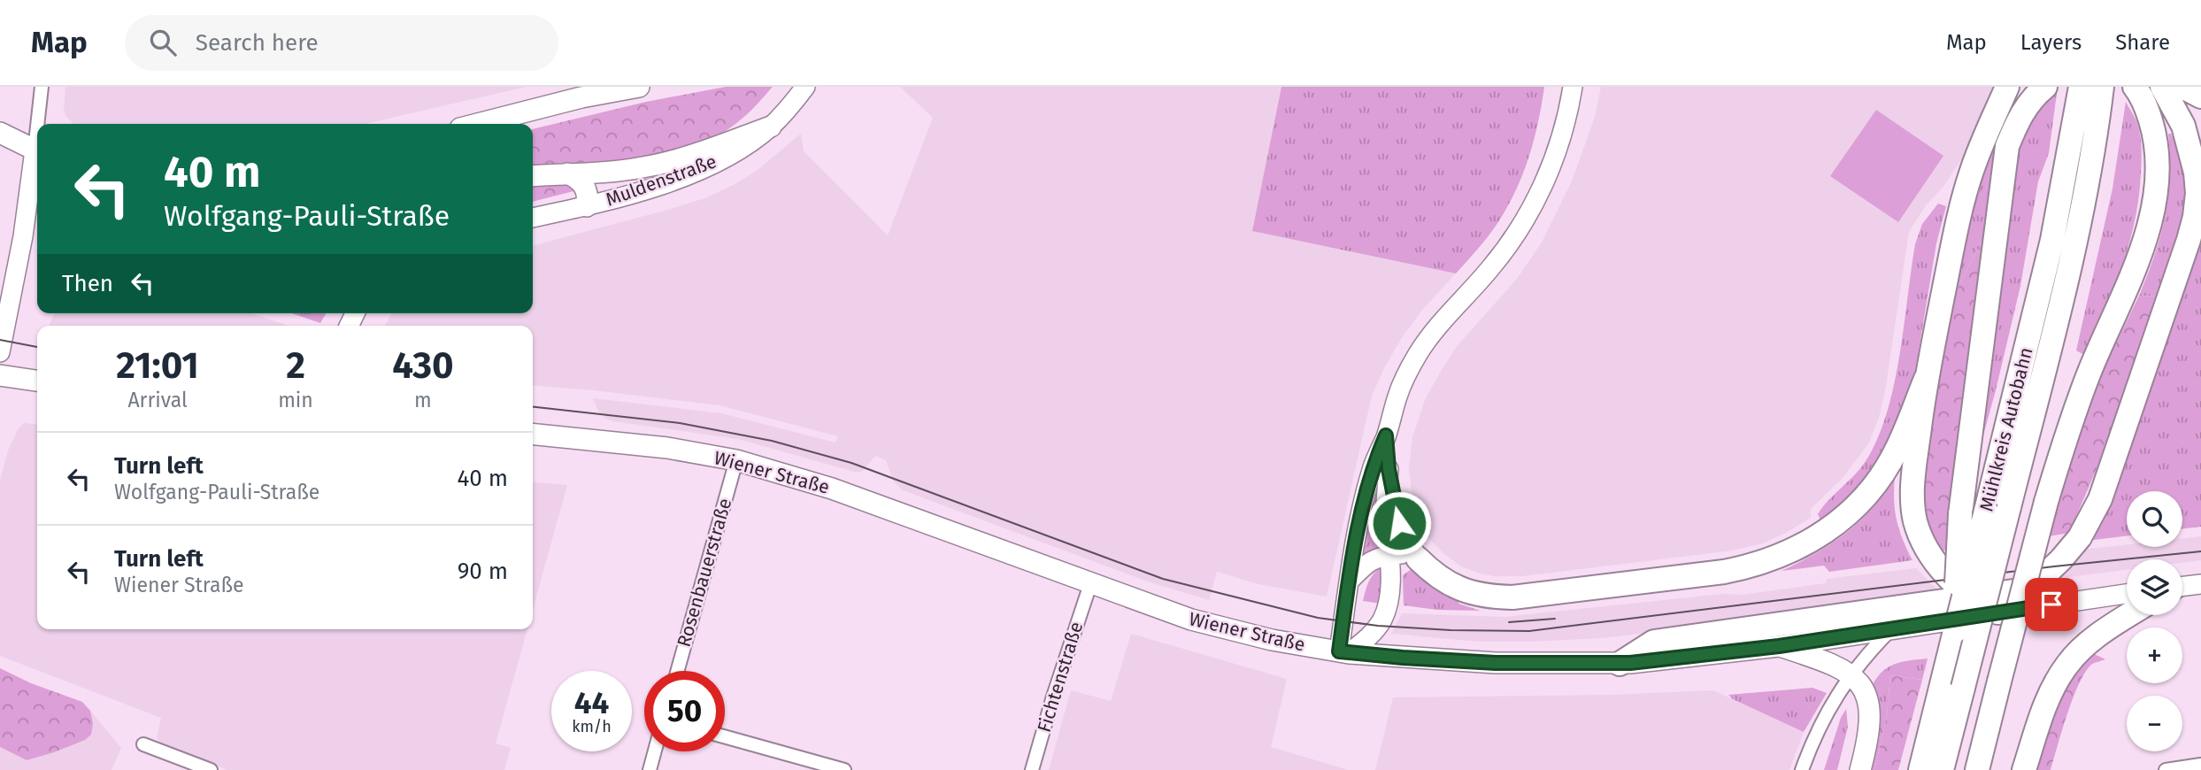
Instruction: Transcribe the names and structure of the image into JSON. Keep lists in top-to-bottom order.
{
  "streets": {
    "highway": ["Mühlkreis Autobahn"],
    "main road": ["Muldenstraße", "Wiener Straße"],
    "street": ["Rosenbauerstraße", "Fichtenstraße"]
  },
  "crossings": [
    ["Wiener Straße", "Rosenbauerstraße"],
    ["Wiener Straße", "Fichtenstraße"]
  ],
  "page": {
    "header": "Map",
    "search": "Search here",
    "nav": ["Map", "Layers", "Share"],
    "turn": ["40 m", "Wolfgang-Pauli-Straße"],
    "then": "Then",
    "eta": [
      "21:01",
      "Arrival",
      "2",
      "min",
      "430",
      "m"
    ],
    "list": [
      {
        "name": "Turn left",
        "note": "Wolfgang-Pauli-Straße",
        "value": "40 m"
      },
      {
        "name": "Turn left",
        "note": "Wiener Straße",
        "value": "90 m"
      }
    ],
    "map_buttons": ["+", "−"],
    "speed": "44 km/h",
    "limit": "50"
  }
}
